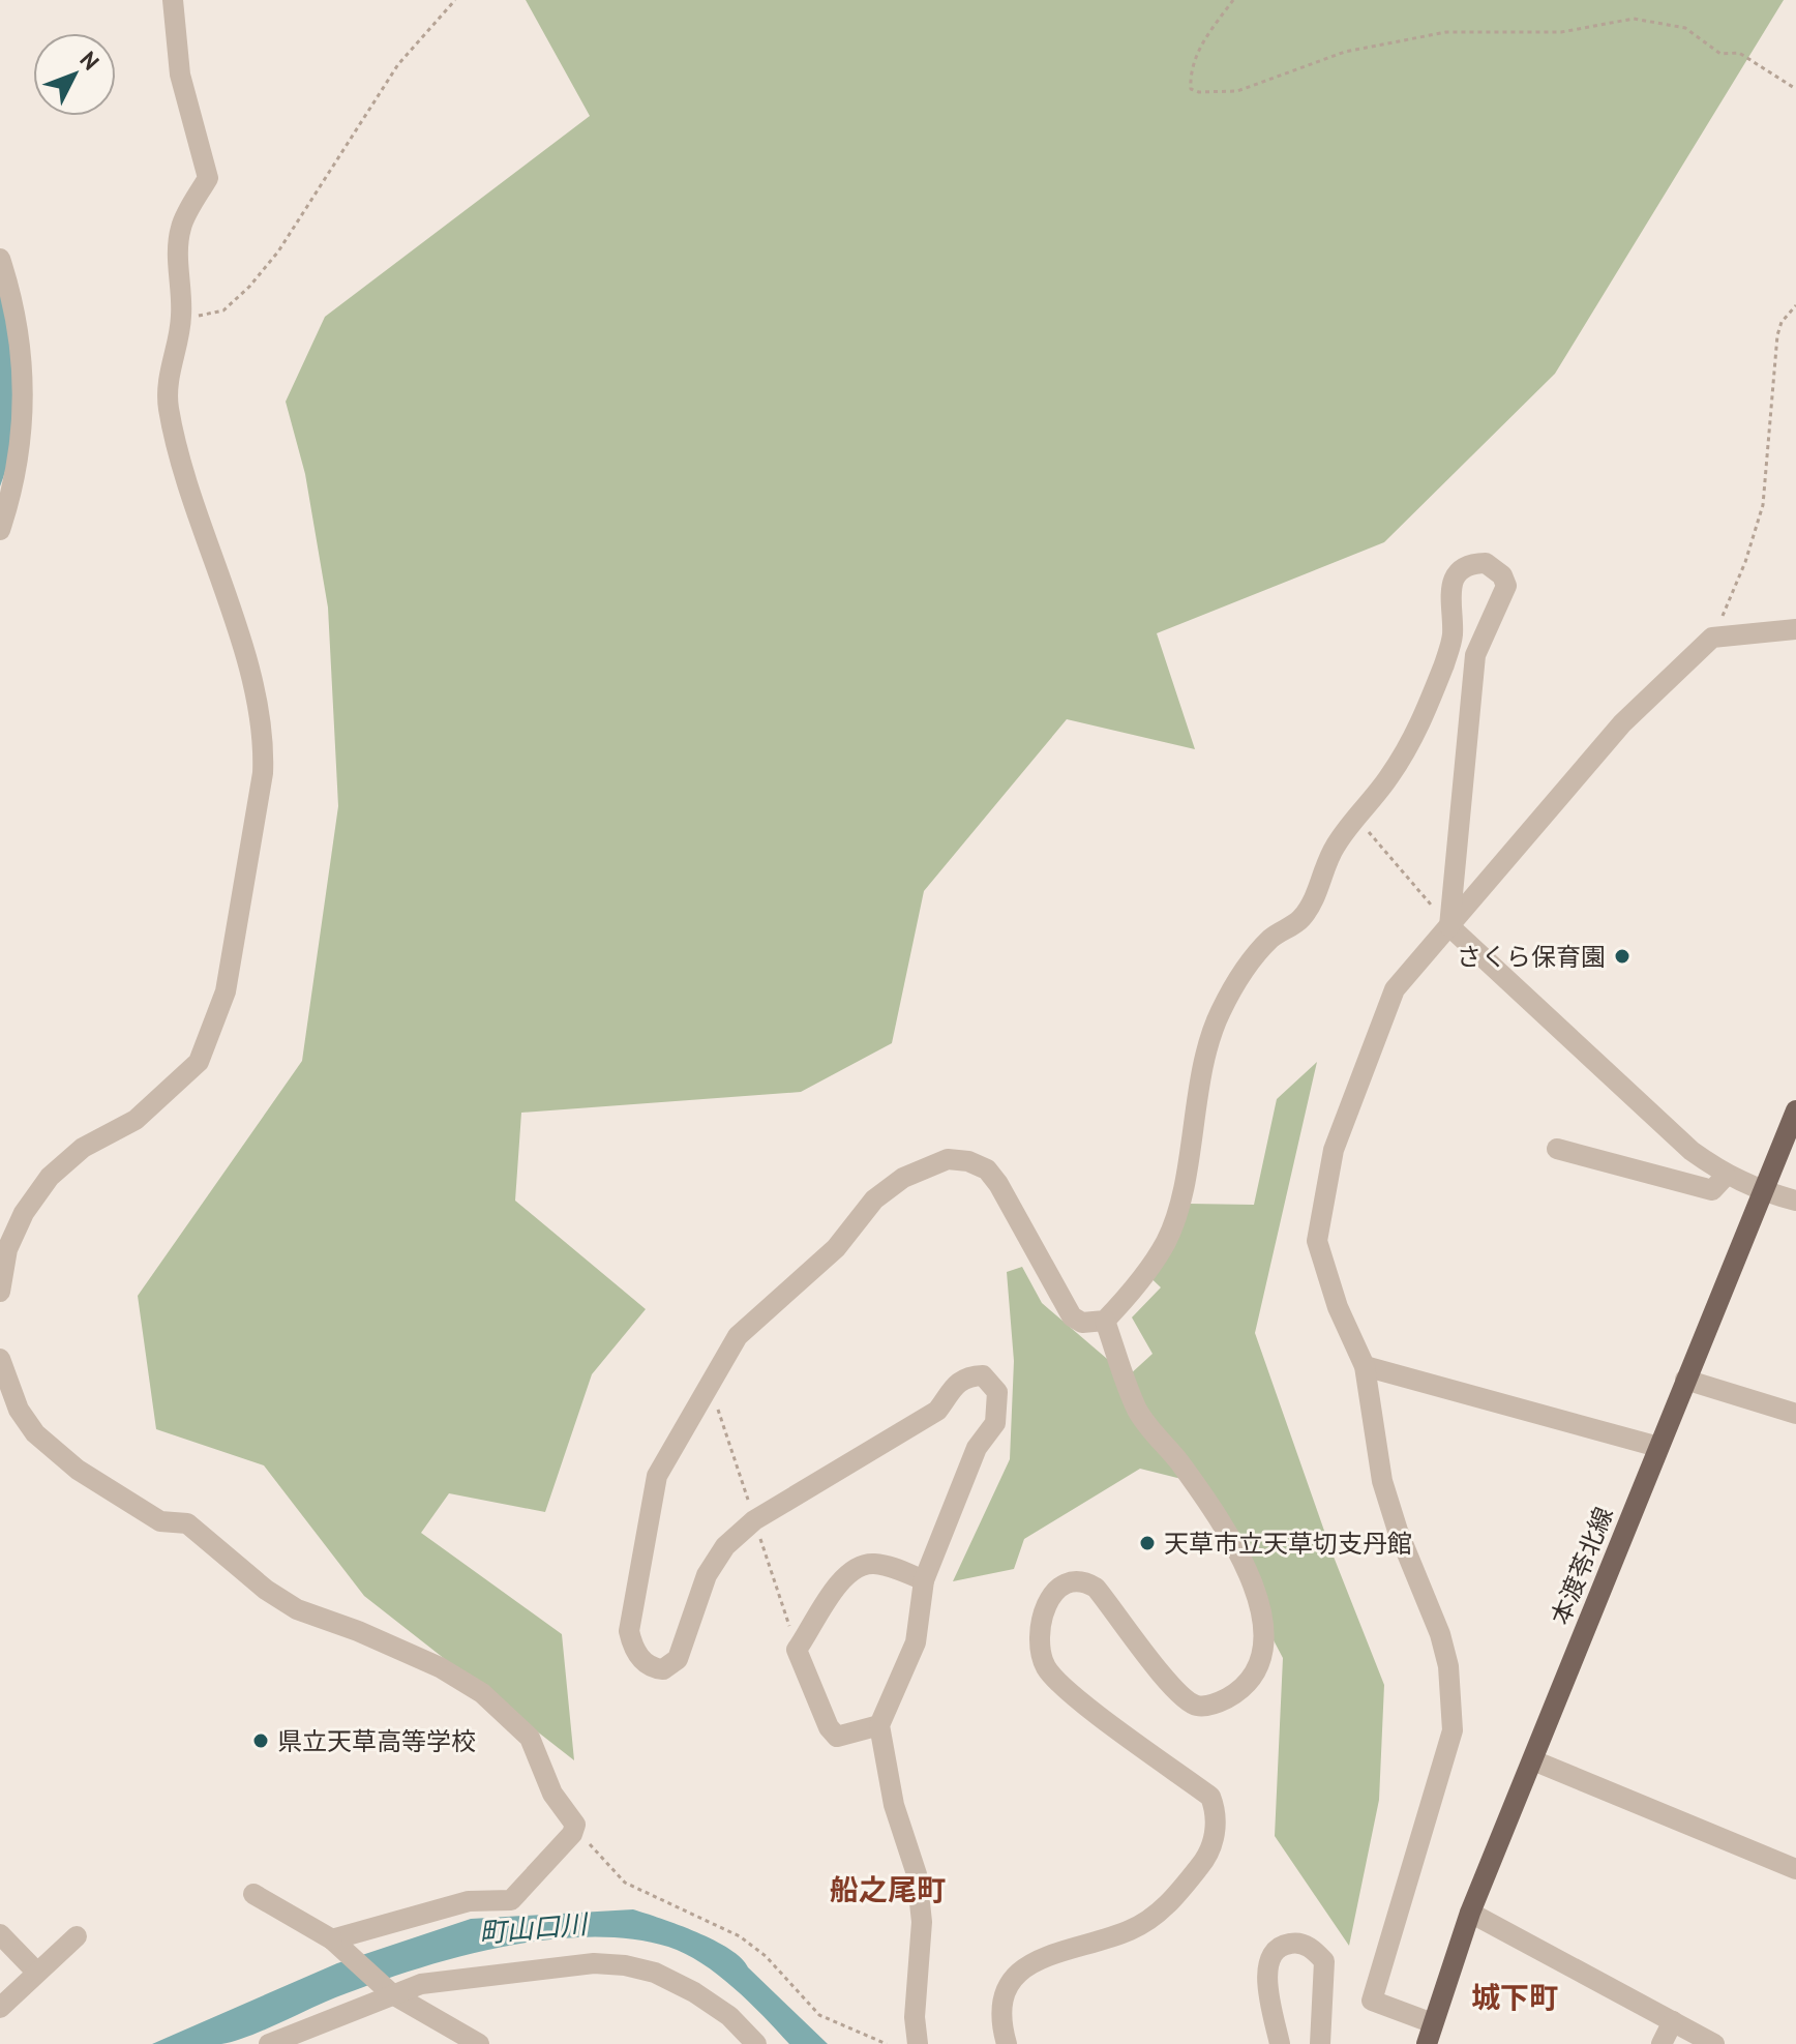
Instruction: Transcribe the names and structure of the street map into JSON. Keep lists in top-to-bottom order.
{
  "streets": {
    "main road": ["本渡苓北線"]
  },
  "districts": ["船之尾町", "城下町"],
  "water": ["町山口川"],
  "places": ["さくら保育園", "天草市立天草切支丹館", "県立天草高等学校"],
  "north": "top right"
}
